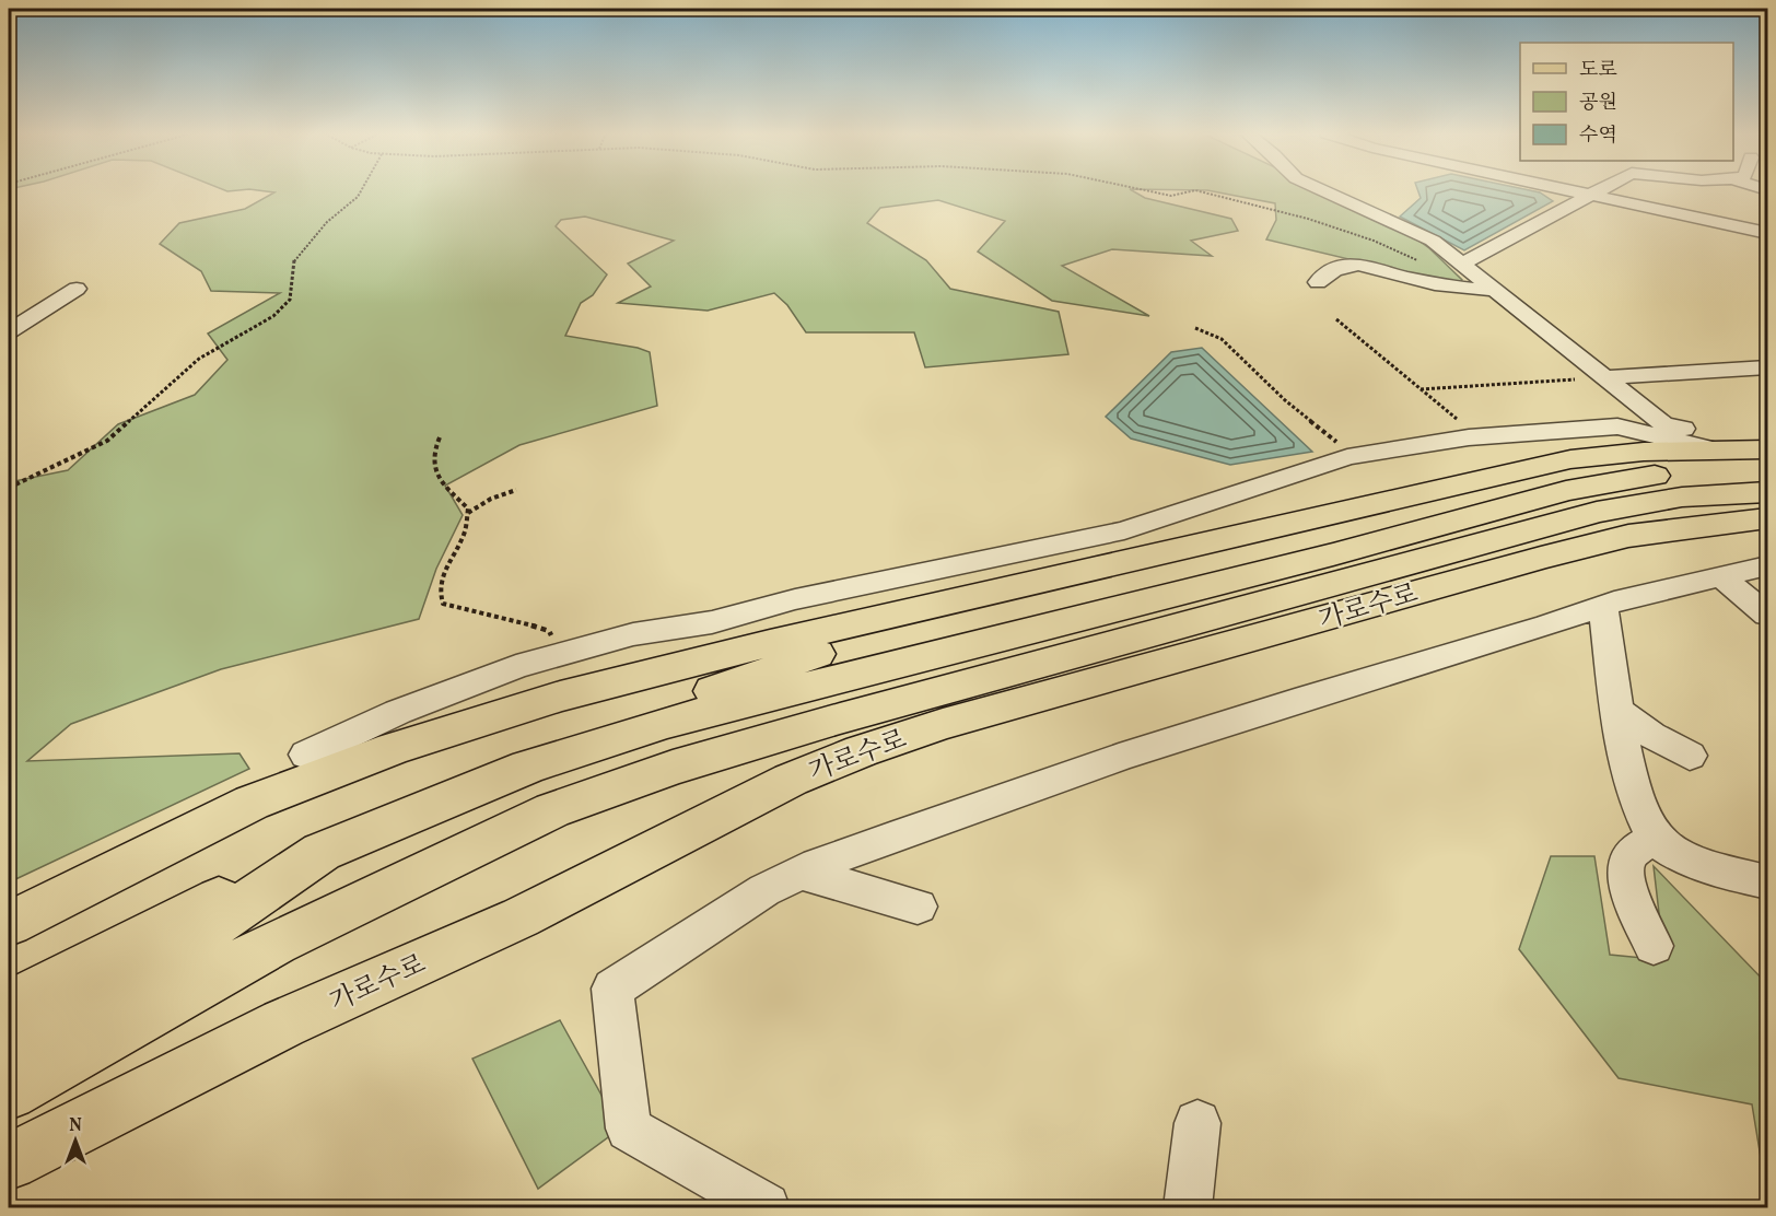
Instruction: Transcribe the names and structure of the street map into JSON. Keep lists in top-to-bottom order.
{
  "streets": {
    "main road": ["가로수로"]
  },
  "legend": ["도로", "공원", "수역"],
  "north": "top"
}
